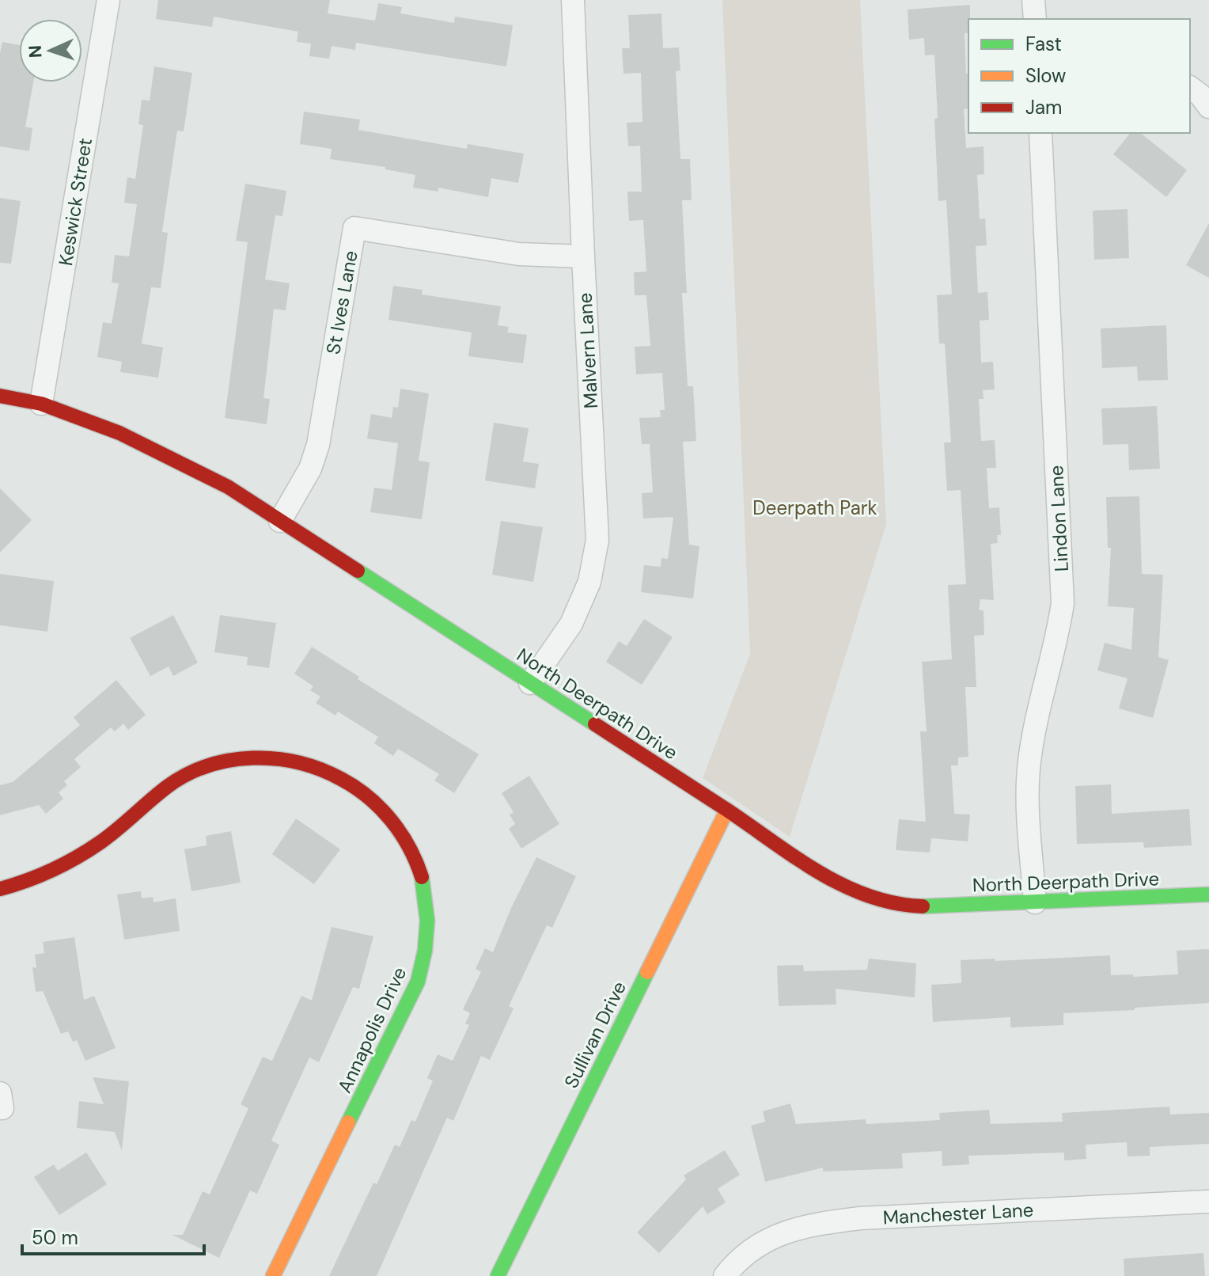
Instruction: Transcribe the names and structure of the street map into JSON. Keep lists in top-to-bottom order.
{
  "streets": {
    "street": [
      "Keswick Street",
      "St Ives Lane",
      "Malvern Lane",
      "Lindon Lane",
      "North Deerpath Drive",
      "Annapolis Drive",
      "Sullivan Drive",
      "Manchester Lane"
    ]
  },
  "crossings": [
    ["Keswick Street", "North Deerpath Drive"],
    ["St Ives Lane", "Malvern Lane"],
    ["St Ives Lane", "North Deerpath Drive"],
    ["Malvern Lane", "North Deerpath Drive"],
    ["Lindon Lane", "North Deerpath Drive"],
    ["North Deerpath Drive", "Sullivan Drive"]
  ],
  "parks": ["Deerpath Park"],
  "legend": ["Fast", "Slow", "Jam"],
  "scale_bar": "50 m",
  "north": "left"
}
